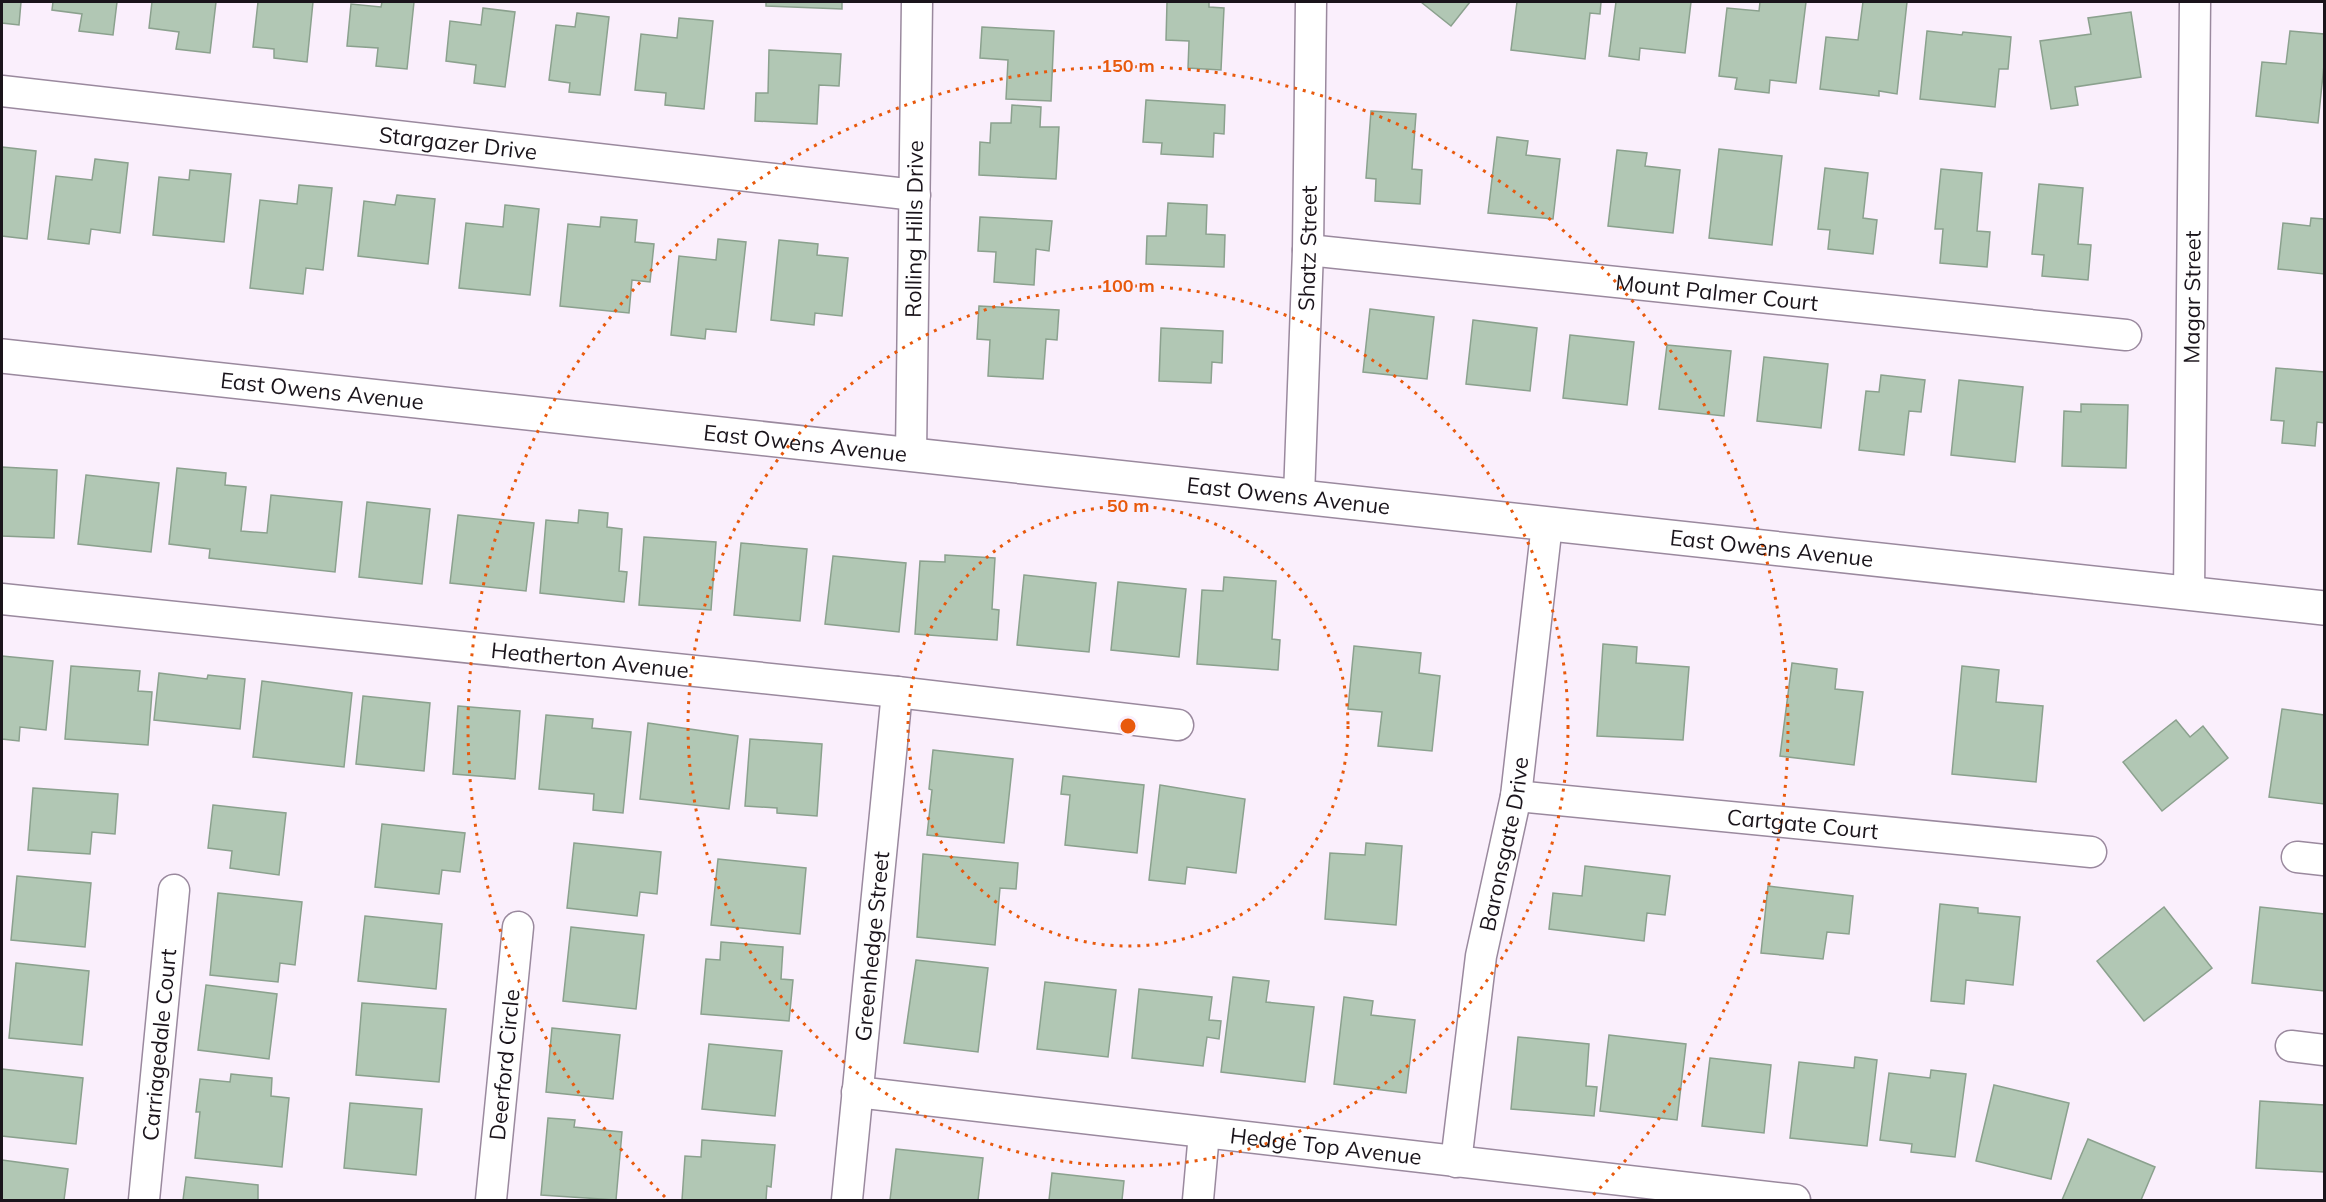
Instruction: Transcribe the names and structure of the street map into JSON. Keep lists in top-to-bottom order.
{
  "streets": {
    "main road": ["East Owens Avenue"],
    "street": [
      "Stargazer Drive",
      "Rolling Hills Drive",
      "Shatz Street",
      "Mount Palmer Court",
      "Magar Street",
      "Heatherton Avenue",
      "Cartgate Court",
      "Baronsgate Drive",
      "Greenhedge Street",
      "Carriagedale Court",
      "Deerford Circle",
      "Hedge Top Avenue"
    ]
  },
  "crossings": [
    ["Stargazer Drive", "Rolling Hills Drive"],
    ["Rolling Hills Drive", "East Owens Avenue"],
    ["Shatz Street", "Mount Palmer Court"],
    ["Shatz Street", "East Owens Avenue"],
    ["Magar Street", "East Owens Avenue"],
    ["East Owens Avenue", "Baronsgate Drive"],
    ["Heatherton Avenue", "Greenhedge Street"],
    ["Cartgate Court", "Baronsgate Drive"],
    ["Baronsgate Drive", "Hedge Top Avenue"],
    ["Greenhedge Street", "Hedge Top Avenue"]
  ],
  "rings": ["150 m", "100 m", "50 m"]
}
